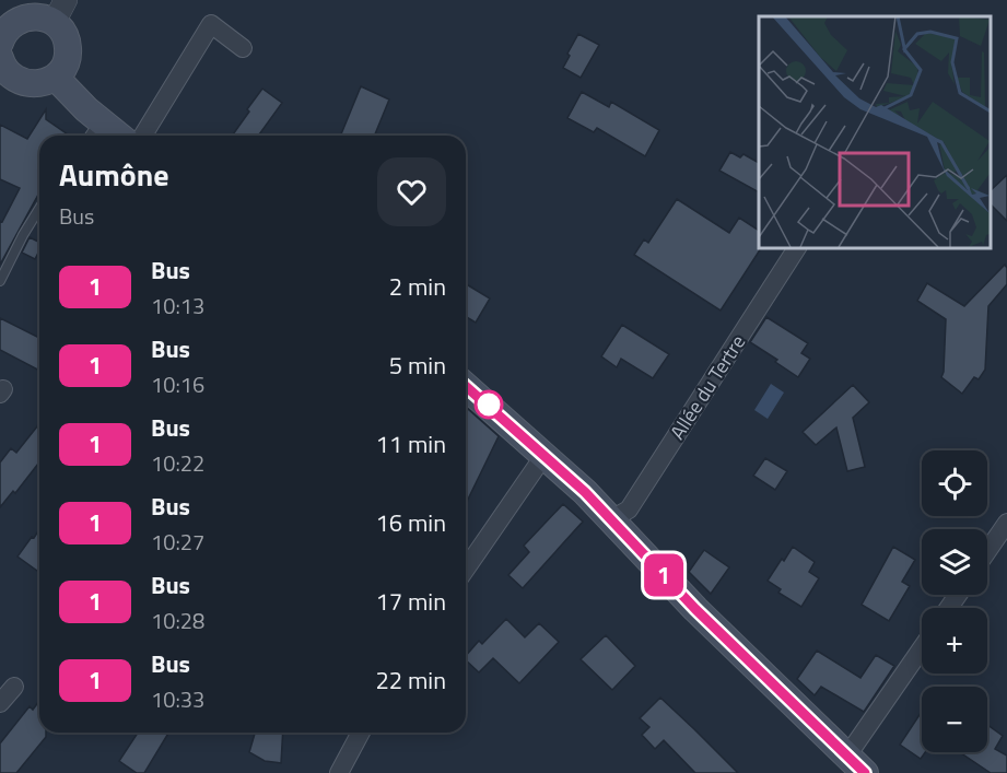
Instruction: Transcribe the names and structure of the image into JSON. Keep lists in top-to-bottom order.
{
  "streets": {
    "street": ["Allée du Tertre"]
  },
  "lines": ["bus line 1"],
  "page": {
    "on_map": "1",
    "heading": ["Aumône", "Bus"],
    "list": [
      {
        "mark": "1",
        "name": "Bus",
        "note": "10:13",
        "value": "2 min"
      },
      {
        "mark": "1",
        "name": "Bus",
        "note": "10:16",
        "value": "5 min"
      },
      {
        "mark": "1",
        "name": "Bus",
        "note": "10:22",
        "value": "11 min"
      },
      {
        "mark": "1",
        "name": "Bus",
        "note": "10:27",
        "value": "16 min"
      },
      {
        "mark": "1",
        "name": "Bus",
        "note": "10:28",
        "value": "17 min"
      },
      {
        "mark": "1",
        "name": "Bus",
        "note": "10:33",
        "value": "22 min"
      }
    ],
    "map_buttons": ["+", "−"]
  }
}
